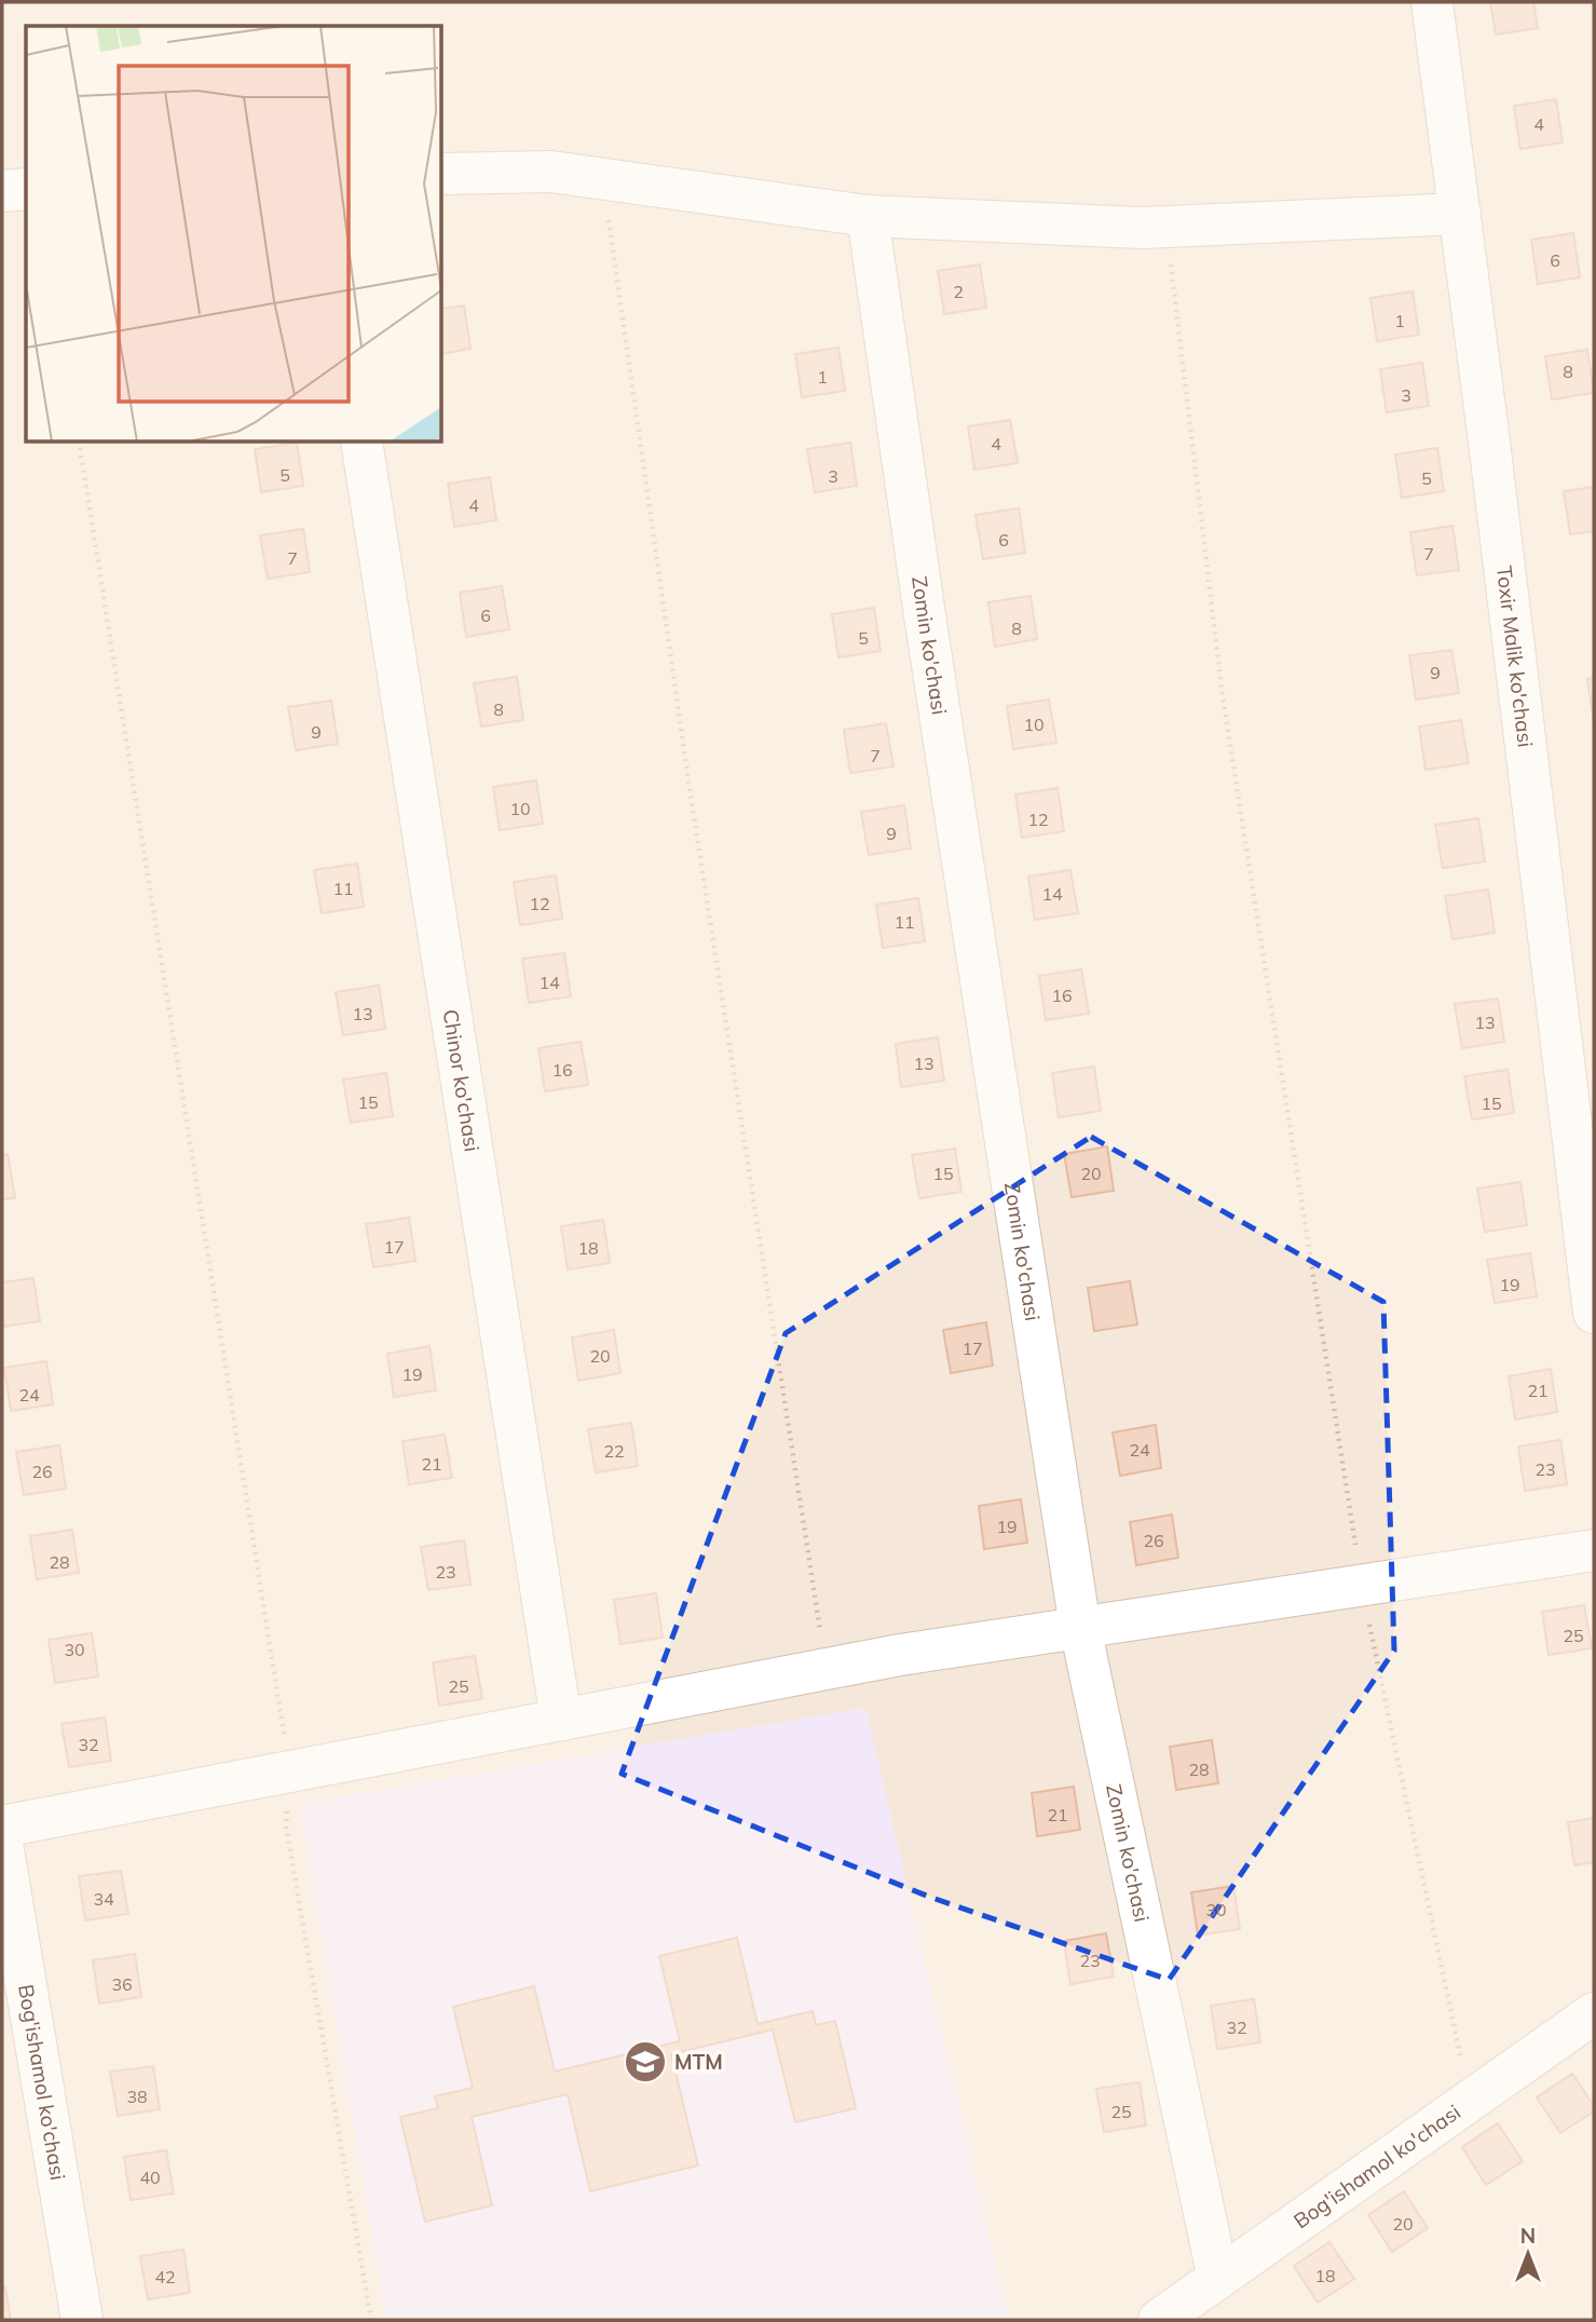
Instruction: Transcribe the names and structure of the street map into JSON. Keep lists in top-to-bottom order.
{
  "streets": {
    "street": [
      "Zomin ko'chasi",
      "Toxir Malik ko'chasi",
      "Chinor ko'chasi",
      "Bog'ishamol ko'chasi"
    ]
  },
  "crossings": [
    ["Zomin ko'chasi", "Bog'ishamol ko'chasi"]
  ],
  "places": {
    "school or university": ["MTM"]
  },
  "house_numbers": [
    "4",
    "6",
    "2",
    "1",
    "8",
    "1",
    "3",
    "4",
    "5",
    "3",
    "5",
    "4",
    "6",
    "7",
    "7",
    "6",
    "8",
    "5",
    "9",
    "8",
    "10",
    "9",
    "7",
    "10",
    "12",
    "9",
    "11",
    "14",
    "12",
    "11",
    "14",
    "16",
    "13",
    "13",
    "13",
    "16",
    "15",
    "15",
    "15",
    "20",
    "17",
    "18",
    "19",
    "17",
    "20",
    "19",
    "21",
    "24",
    "24",
    "22",
    "21",
    "23",
    "26",
    "19",
    "26",
    "28",
    "23",
    "25",
    "30",
    "25",
    "32",
    "28",
    "21",
    "34",
    "30",
    "23",
    "36",
    "32",
    "38",
    "25",
    "40",
    "20",
    "18",
    "42"
  ],
  "north": "top"
}
